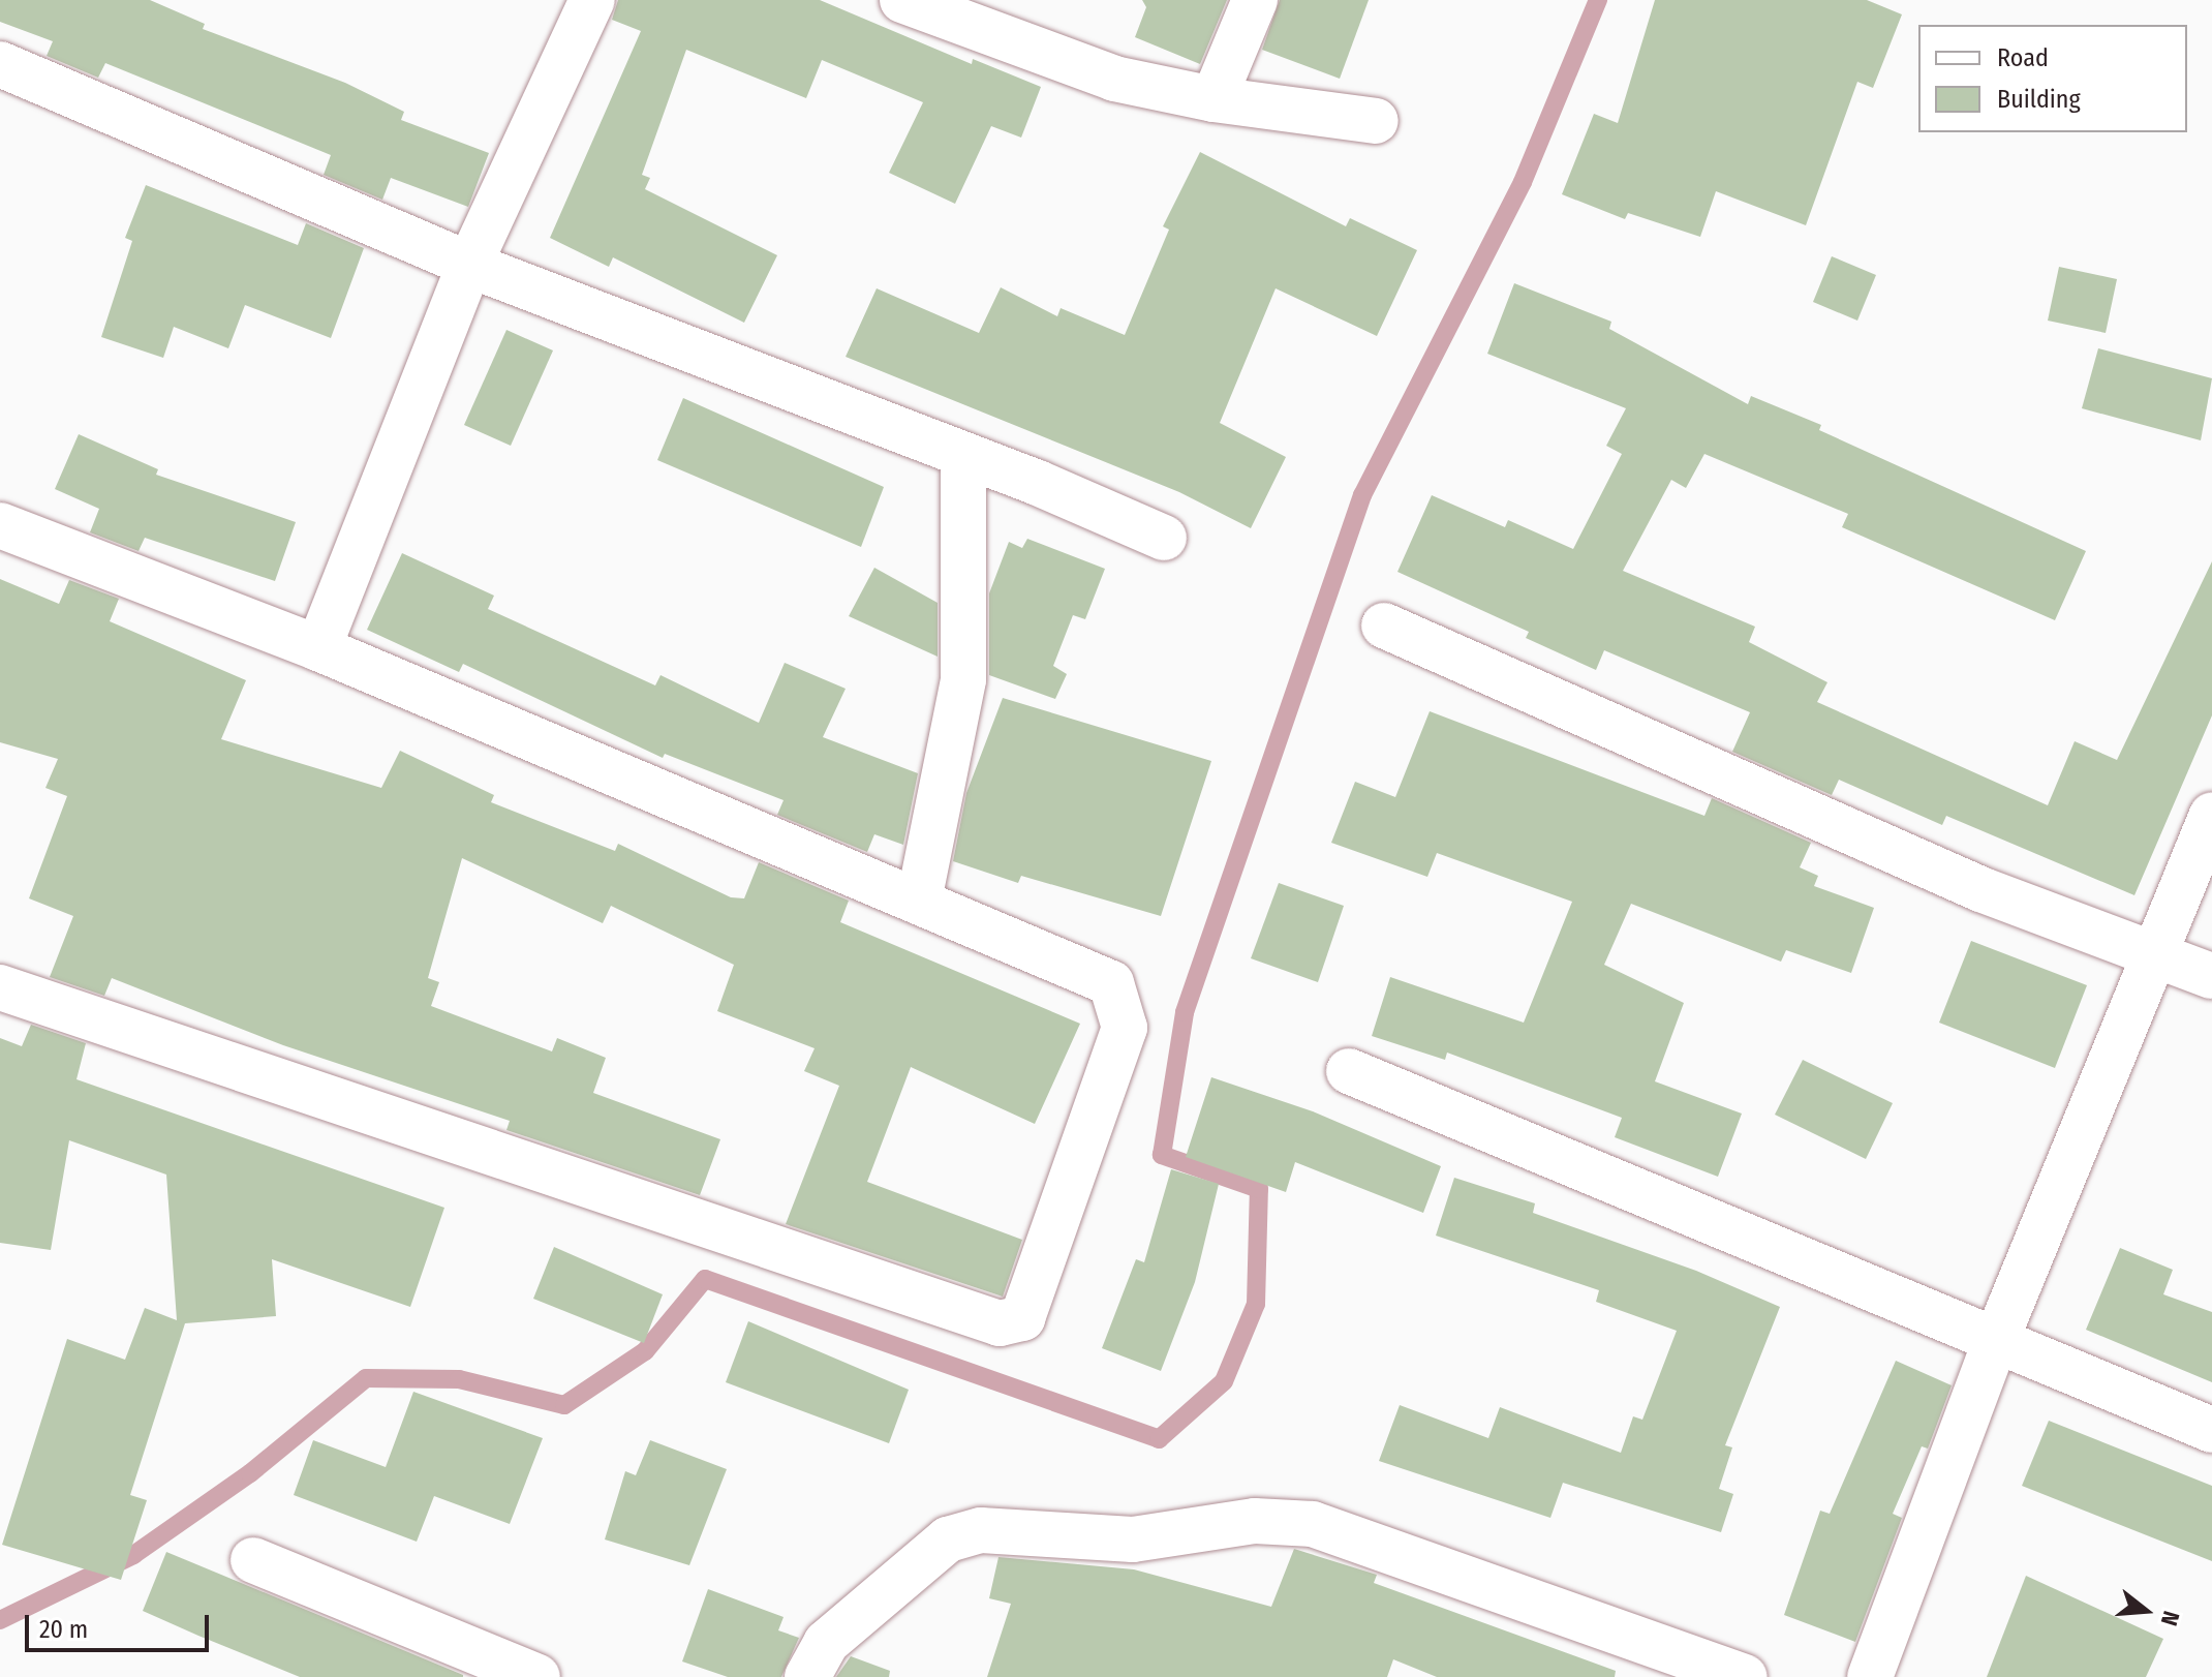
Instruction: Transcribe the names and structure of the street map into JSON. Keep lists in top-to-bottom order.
{
  "legend": ["Road", "Building"],
  "scale_bar": "20 m",
  "north": "right"
}
